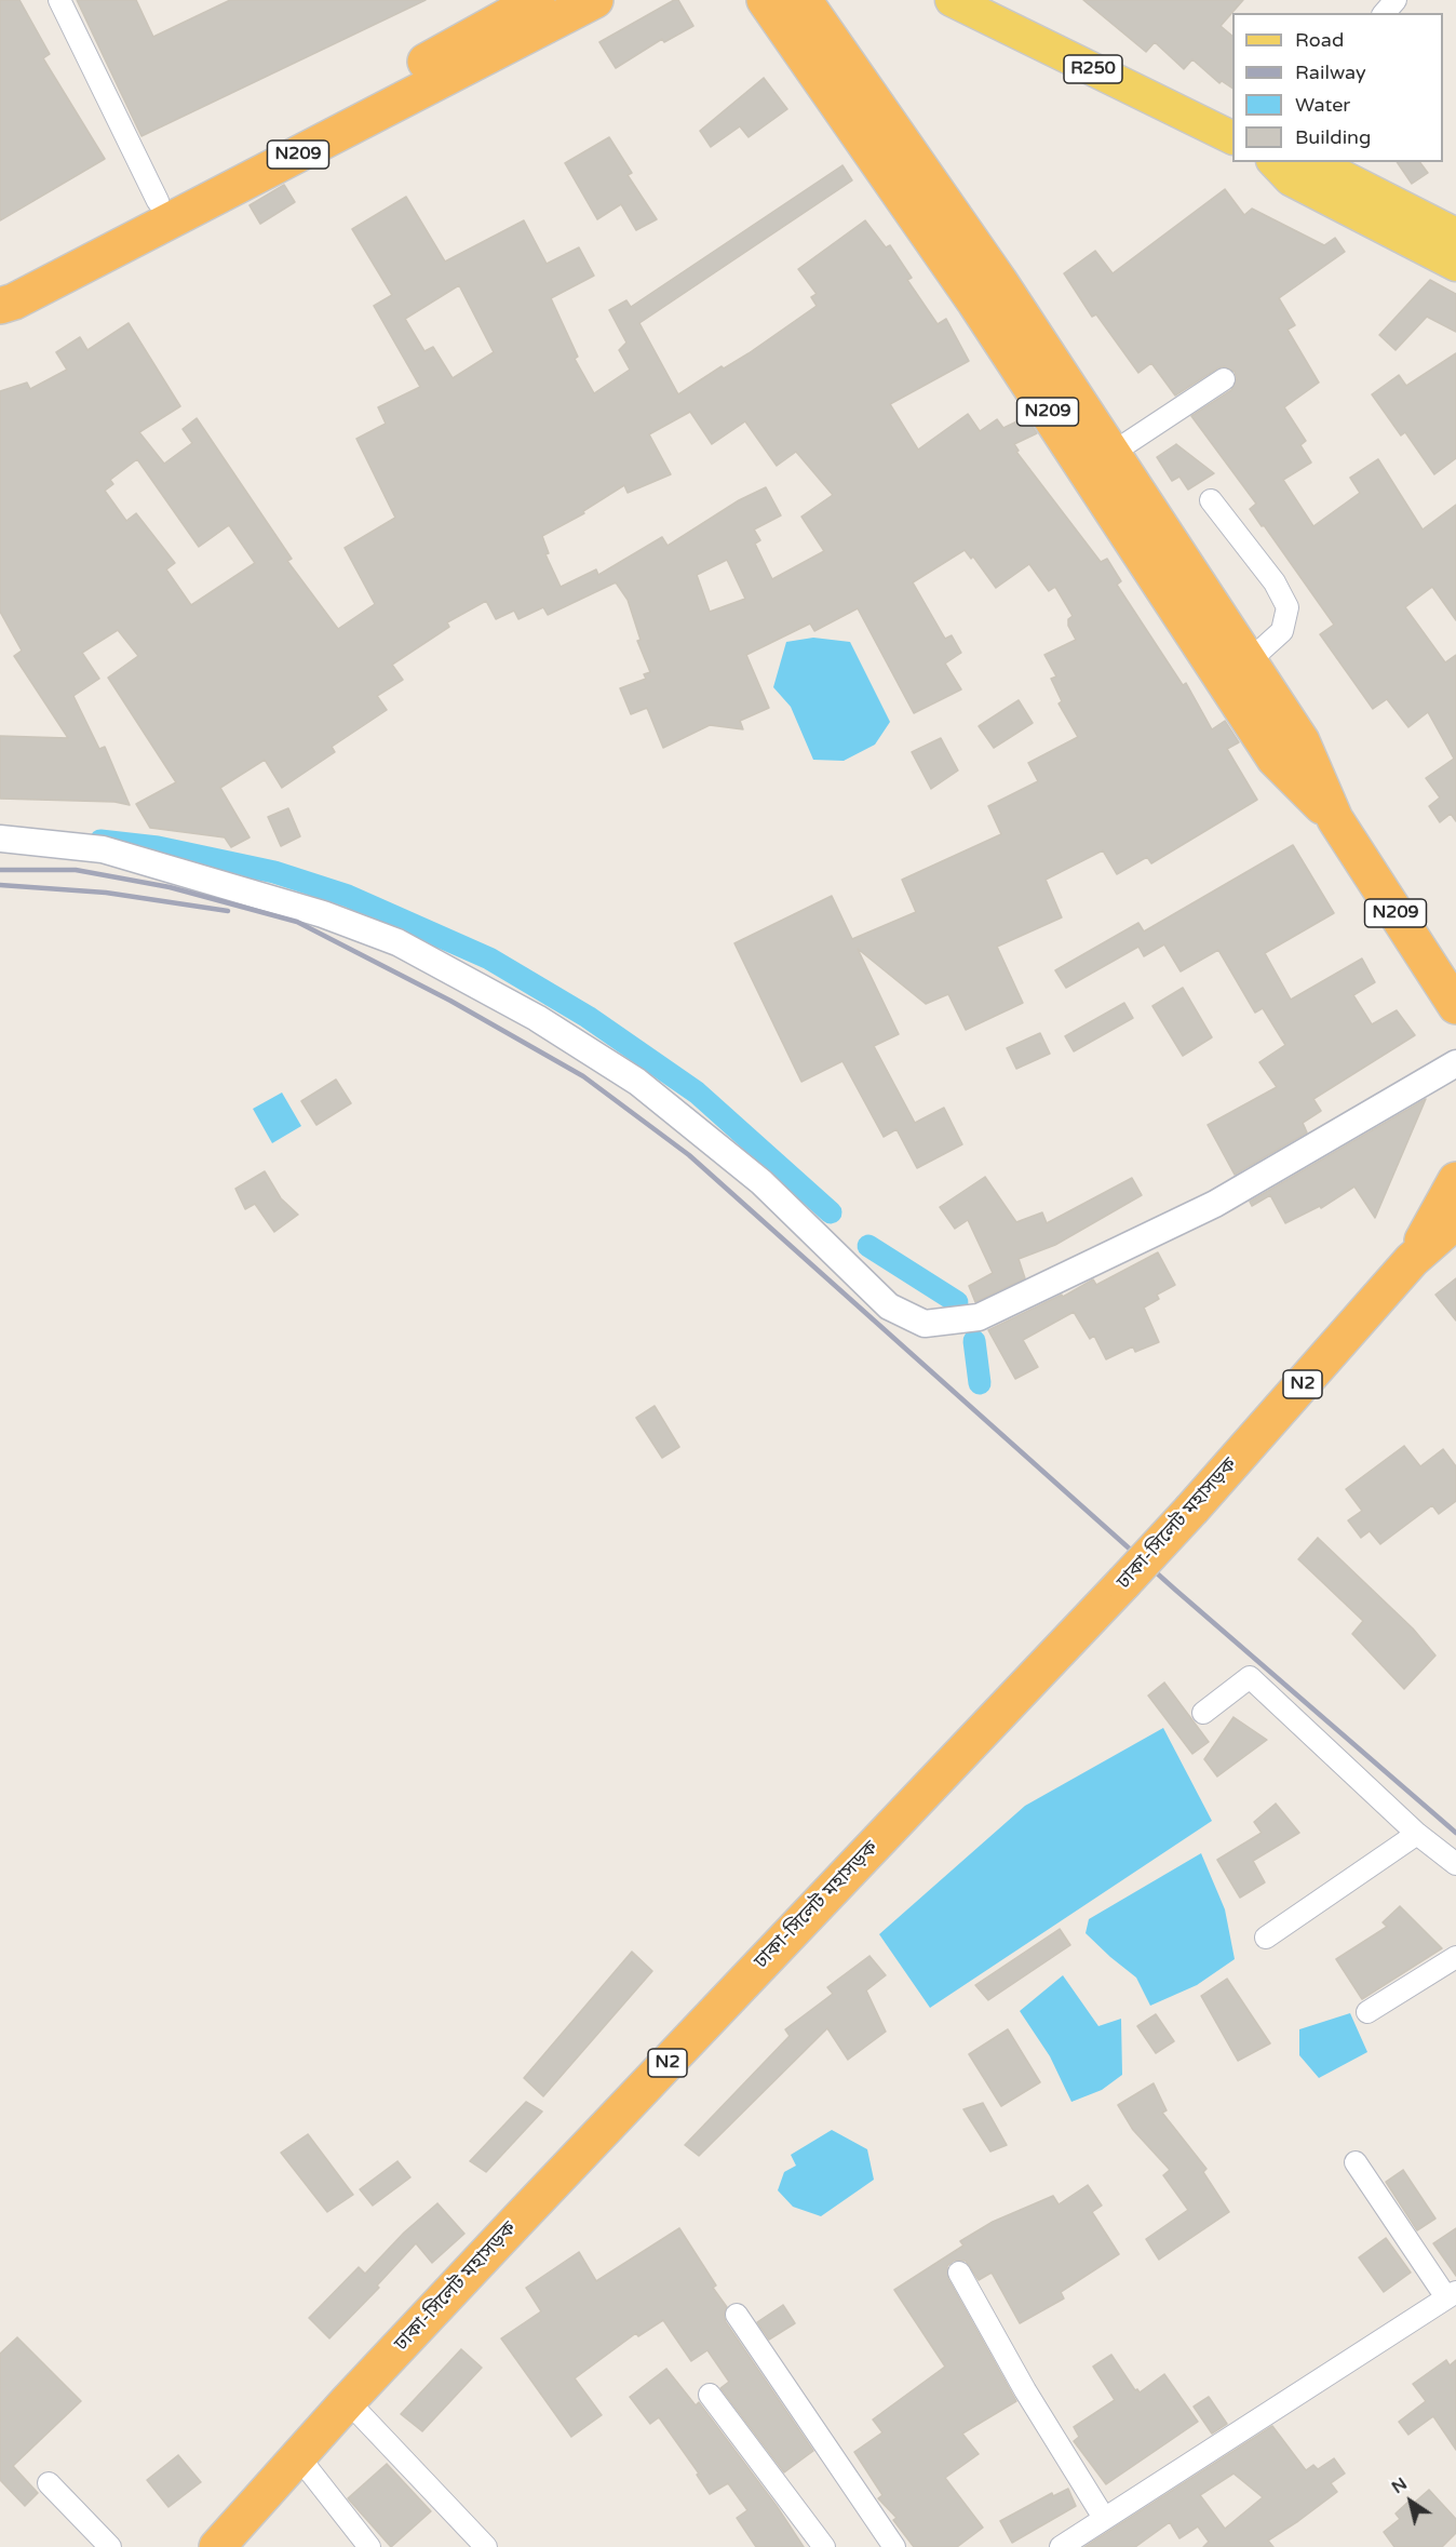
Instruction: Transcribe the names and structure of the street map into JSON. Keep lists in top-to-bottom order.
{
  "streets": {
    "highway": ["N209", "N2", "ঢাকা-সিলেট মহাসড়ক"],
    "main road": ["R250"]
  },
  "legend": [
    "Road",
    "Railway",
    "Water",
    "Building"
  ],
  "north": "top left"
}
